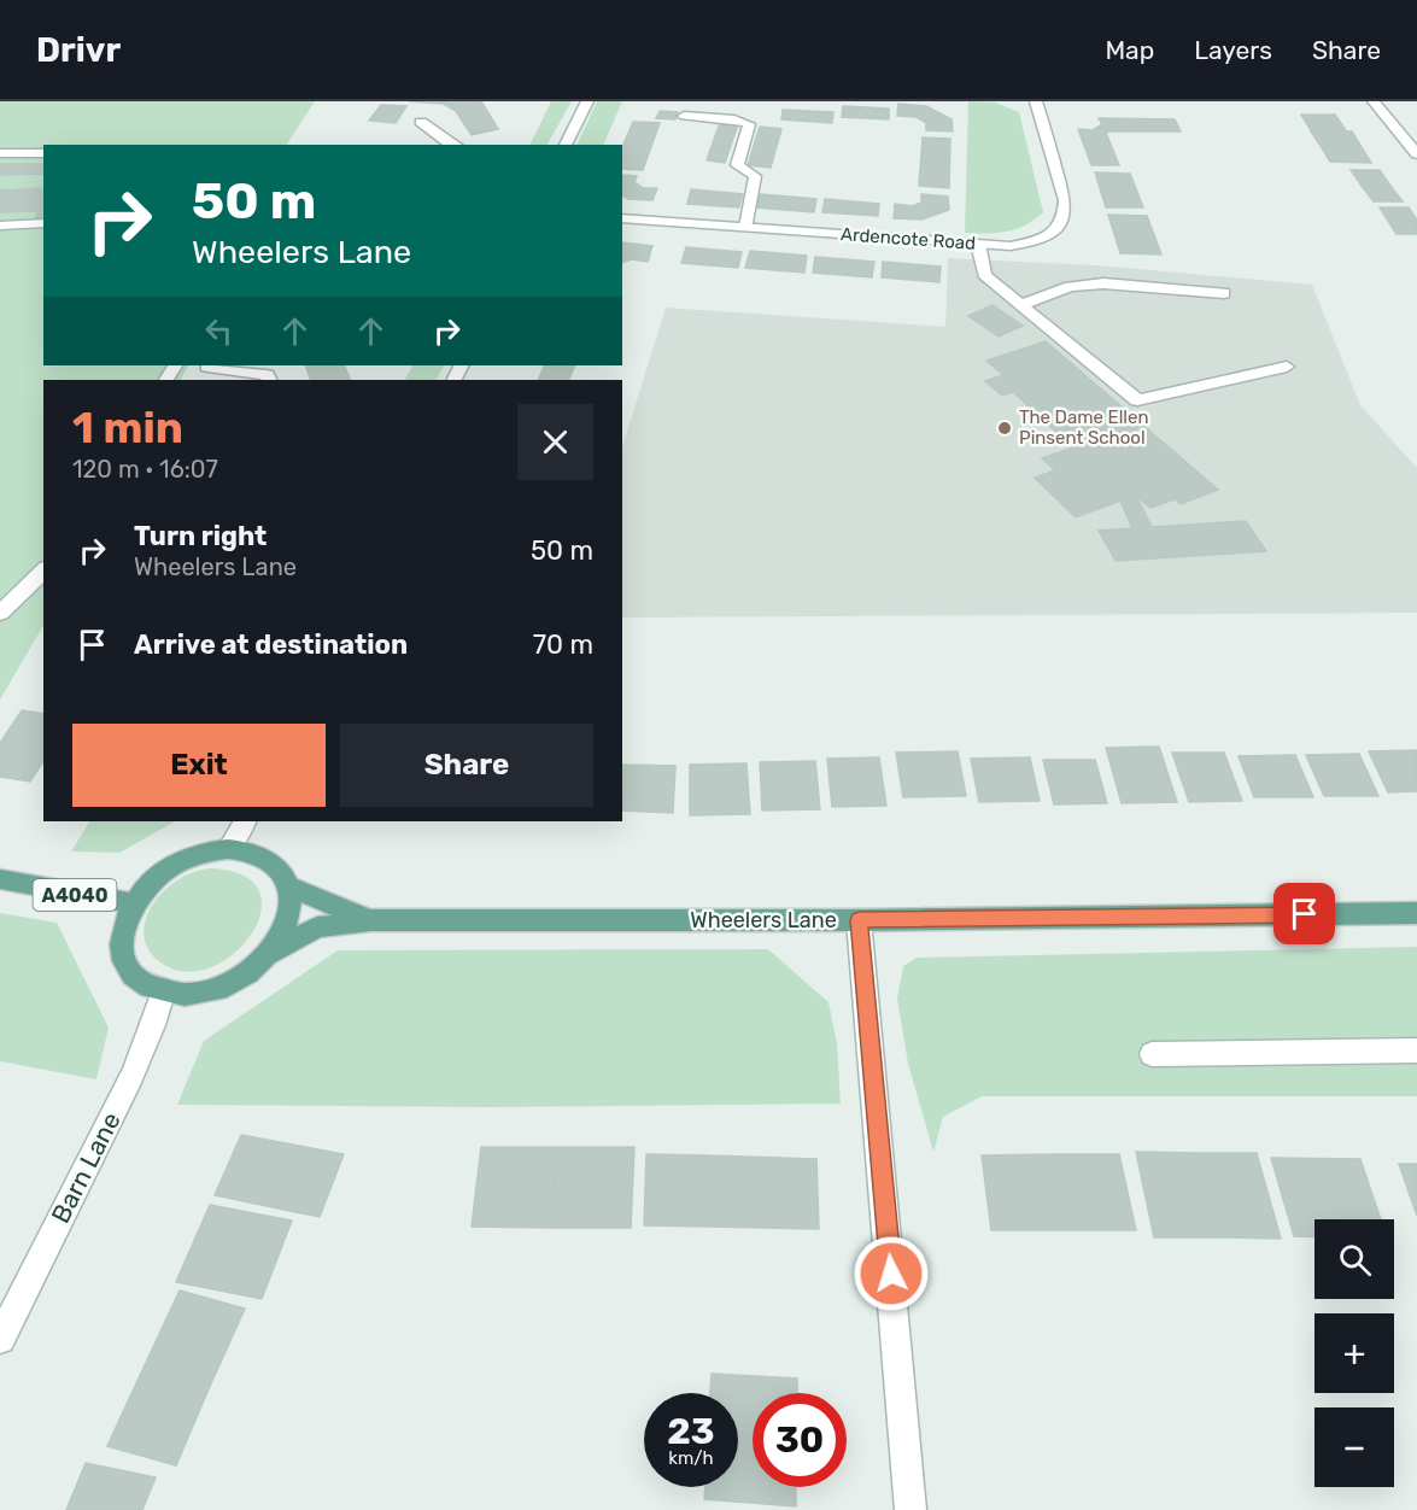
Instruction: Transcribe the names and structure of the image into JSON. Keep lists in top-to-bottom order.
{
  "streets": {
    "main road": ["A4040", "Wheelers Lane"],
    "street": ["Ardencote Road", "Barn Lane"]
  },
  "crossings": [
    ["A4040", "Wheelers Lane"],
    ["A4040", "Barn Lane"],
    ["Wheelers Lane", "Barn Lane"]
  ],
  "places": ["The Dame Ellen Pinsent School"],
  "page": {
    "header": "Drivr",
    "nav": ["Map", "Layers", "Share"],
    "turn": ["50 m", "Wheelers Lane"],
    "heading": ["1 min", "120 m · 16:07"],
    "list": [
      {
        "name": "Turn right",
        "note": "Wheelers Lane",
        "value": "50 m"
      },
      {
        "name": "Arrive at destination",
        "value": "70 m"
      }
    ],
    "buttons": ["Exit", "Share"],
    "map_buttons": ["+", "−"],
    "speed": "23 km/h",
    "limit": "30"
  }
}
